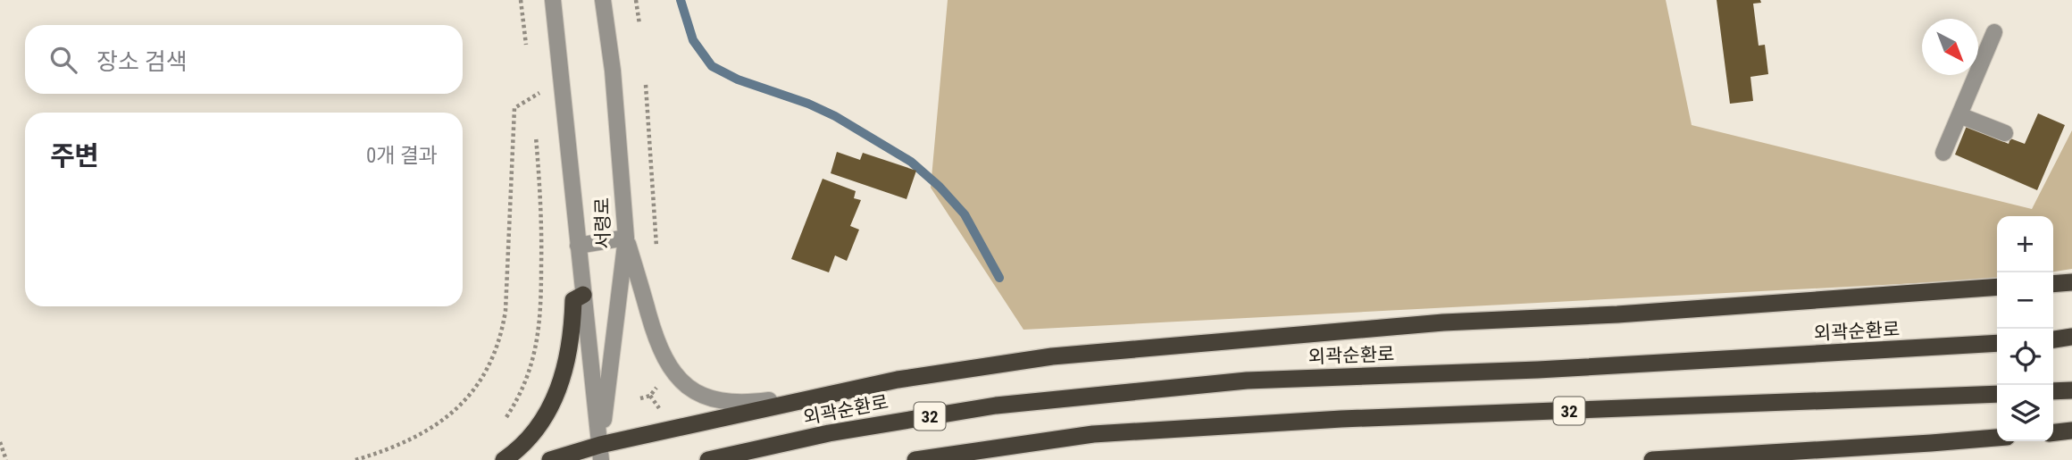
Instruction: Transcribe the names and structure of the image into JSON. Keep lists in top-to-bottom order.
{
  "streets": {
    "highway": ["외곽순환로", "32"],
    "street": ["서령로"]
  },
  "north": "bottom right",
  "page": {
    "search": "장소 검색",
    "heading": ["주변", "0개 결과"],
    "map_buttons": ["+", "−"]
  }
}
